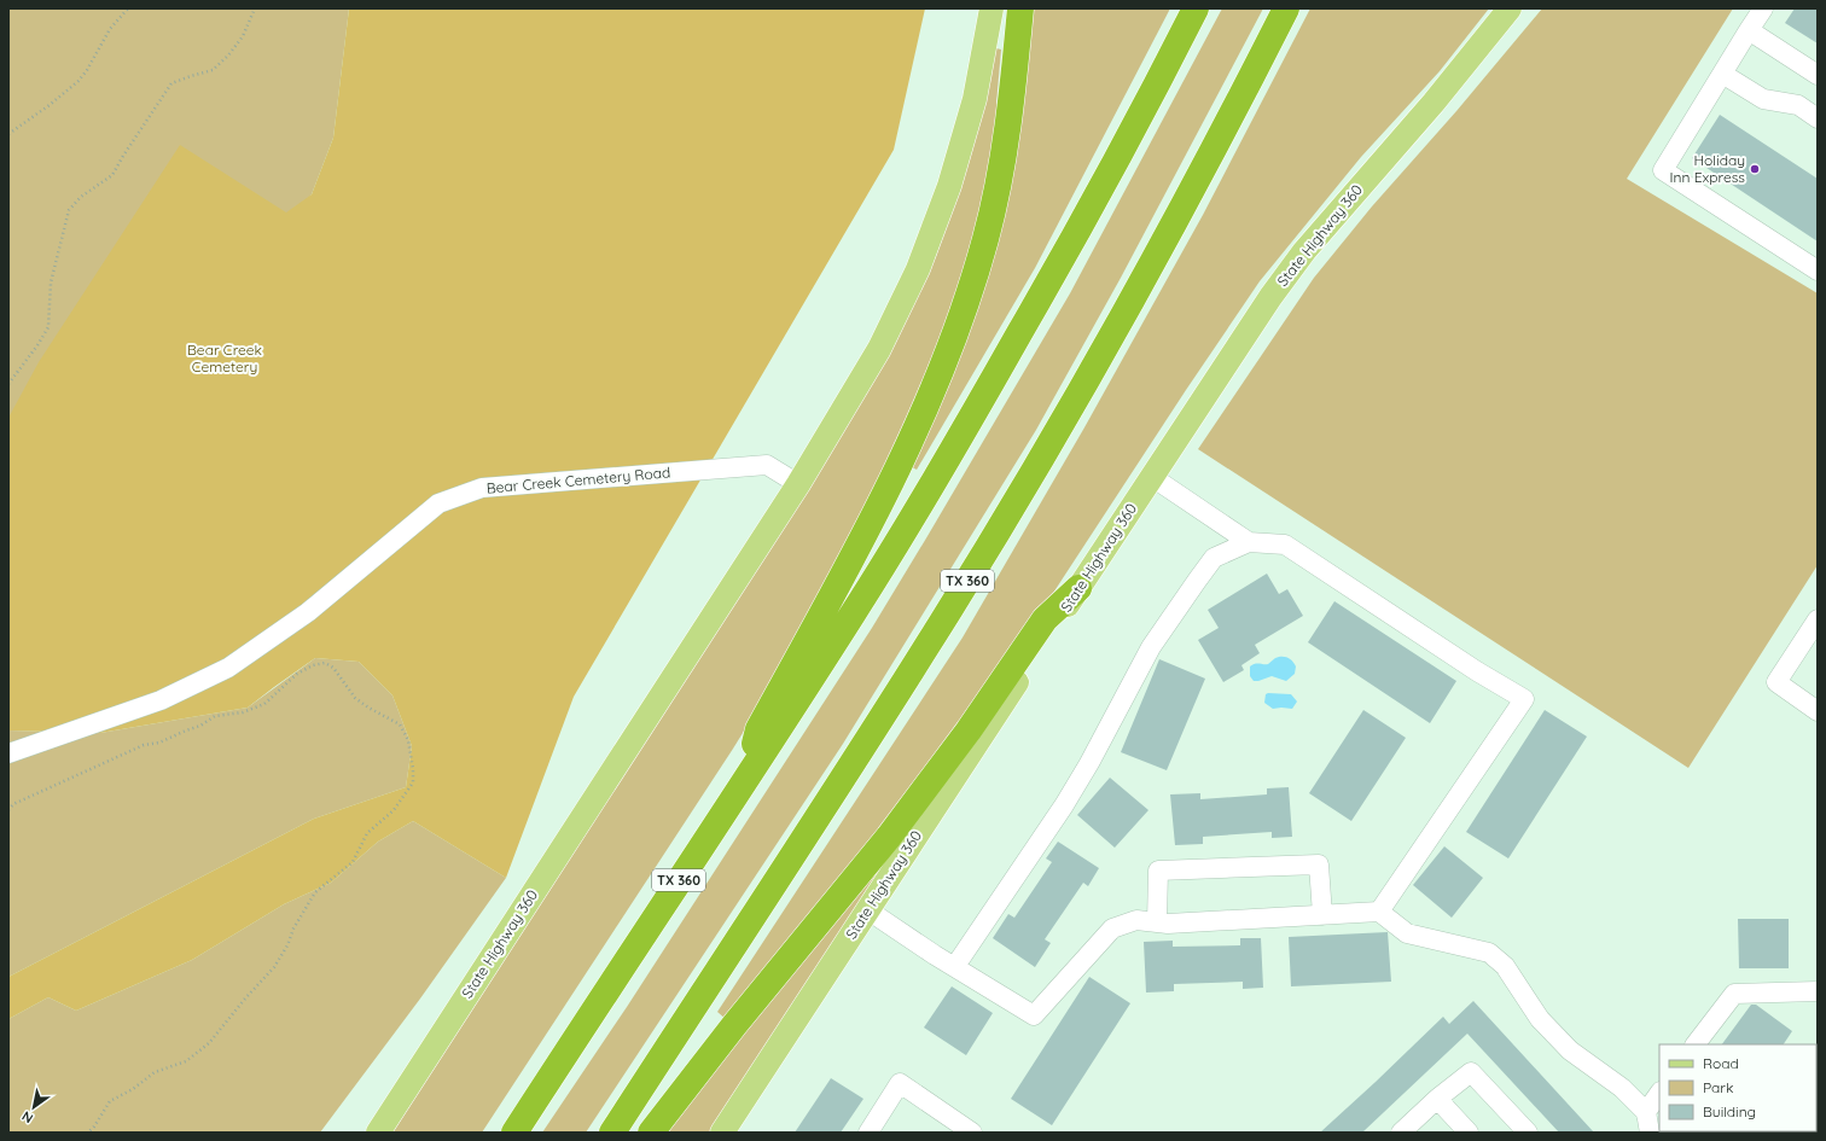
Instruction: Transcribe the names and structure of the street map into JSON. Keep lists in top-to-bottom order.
{
  "streets": {
    "highway": ["TX 360"],
    "main road": ["State Highway 360"],
    "street": ["Bear Creek Cemetery Road"]
  },
  "crossings": [
    ["State Highway 360", "Bear Creek Cemetery Road"]
  ],
  "parks": ["Bear Creek Cemetery"],
  "places": ["Holiday Inn Express"],
  "legend": ["Road", "Park", "Building"],
  "north": "bottom left"
}
